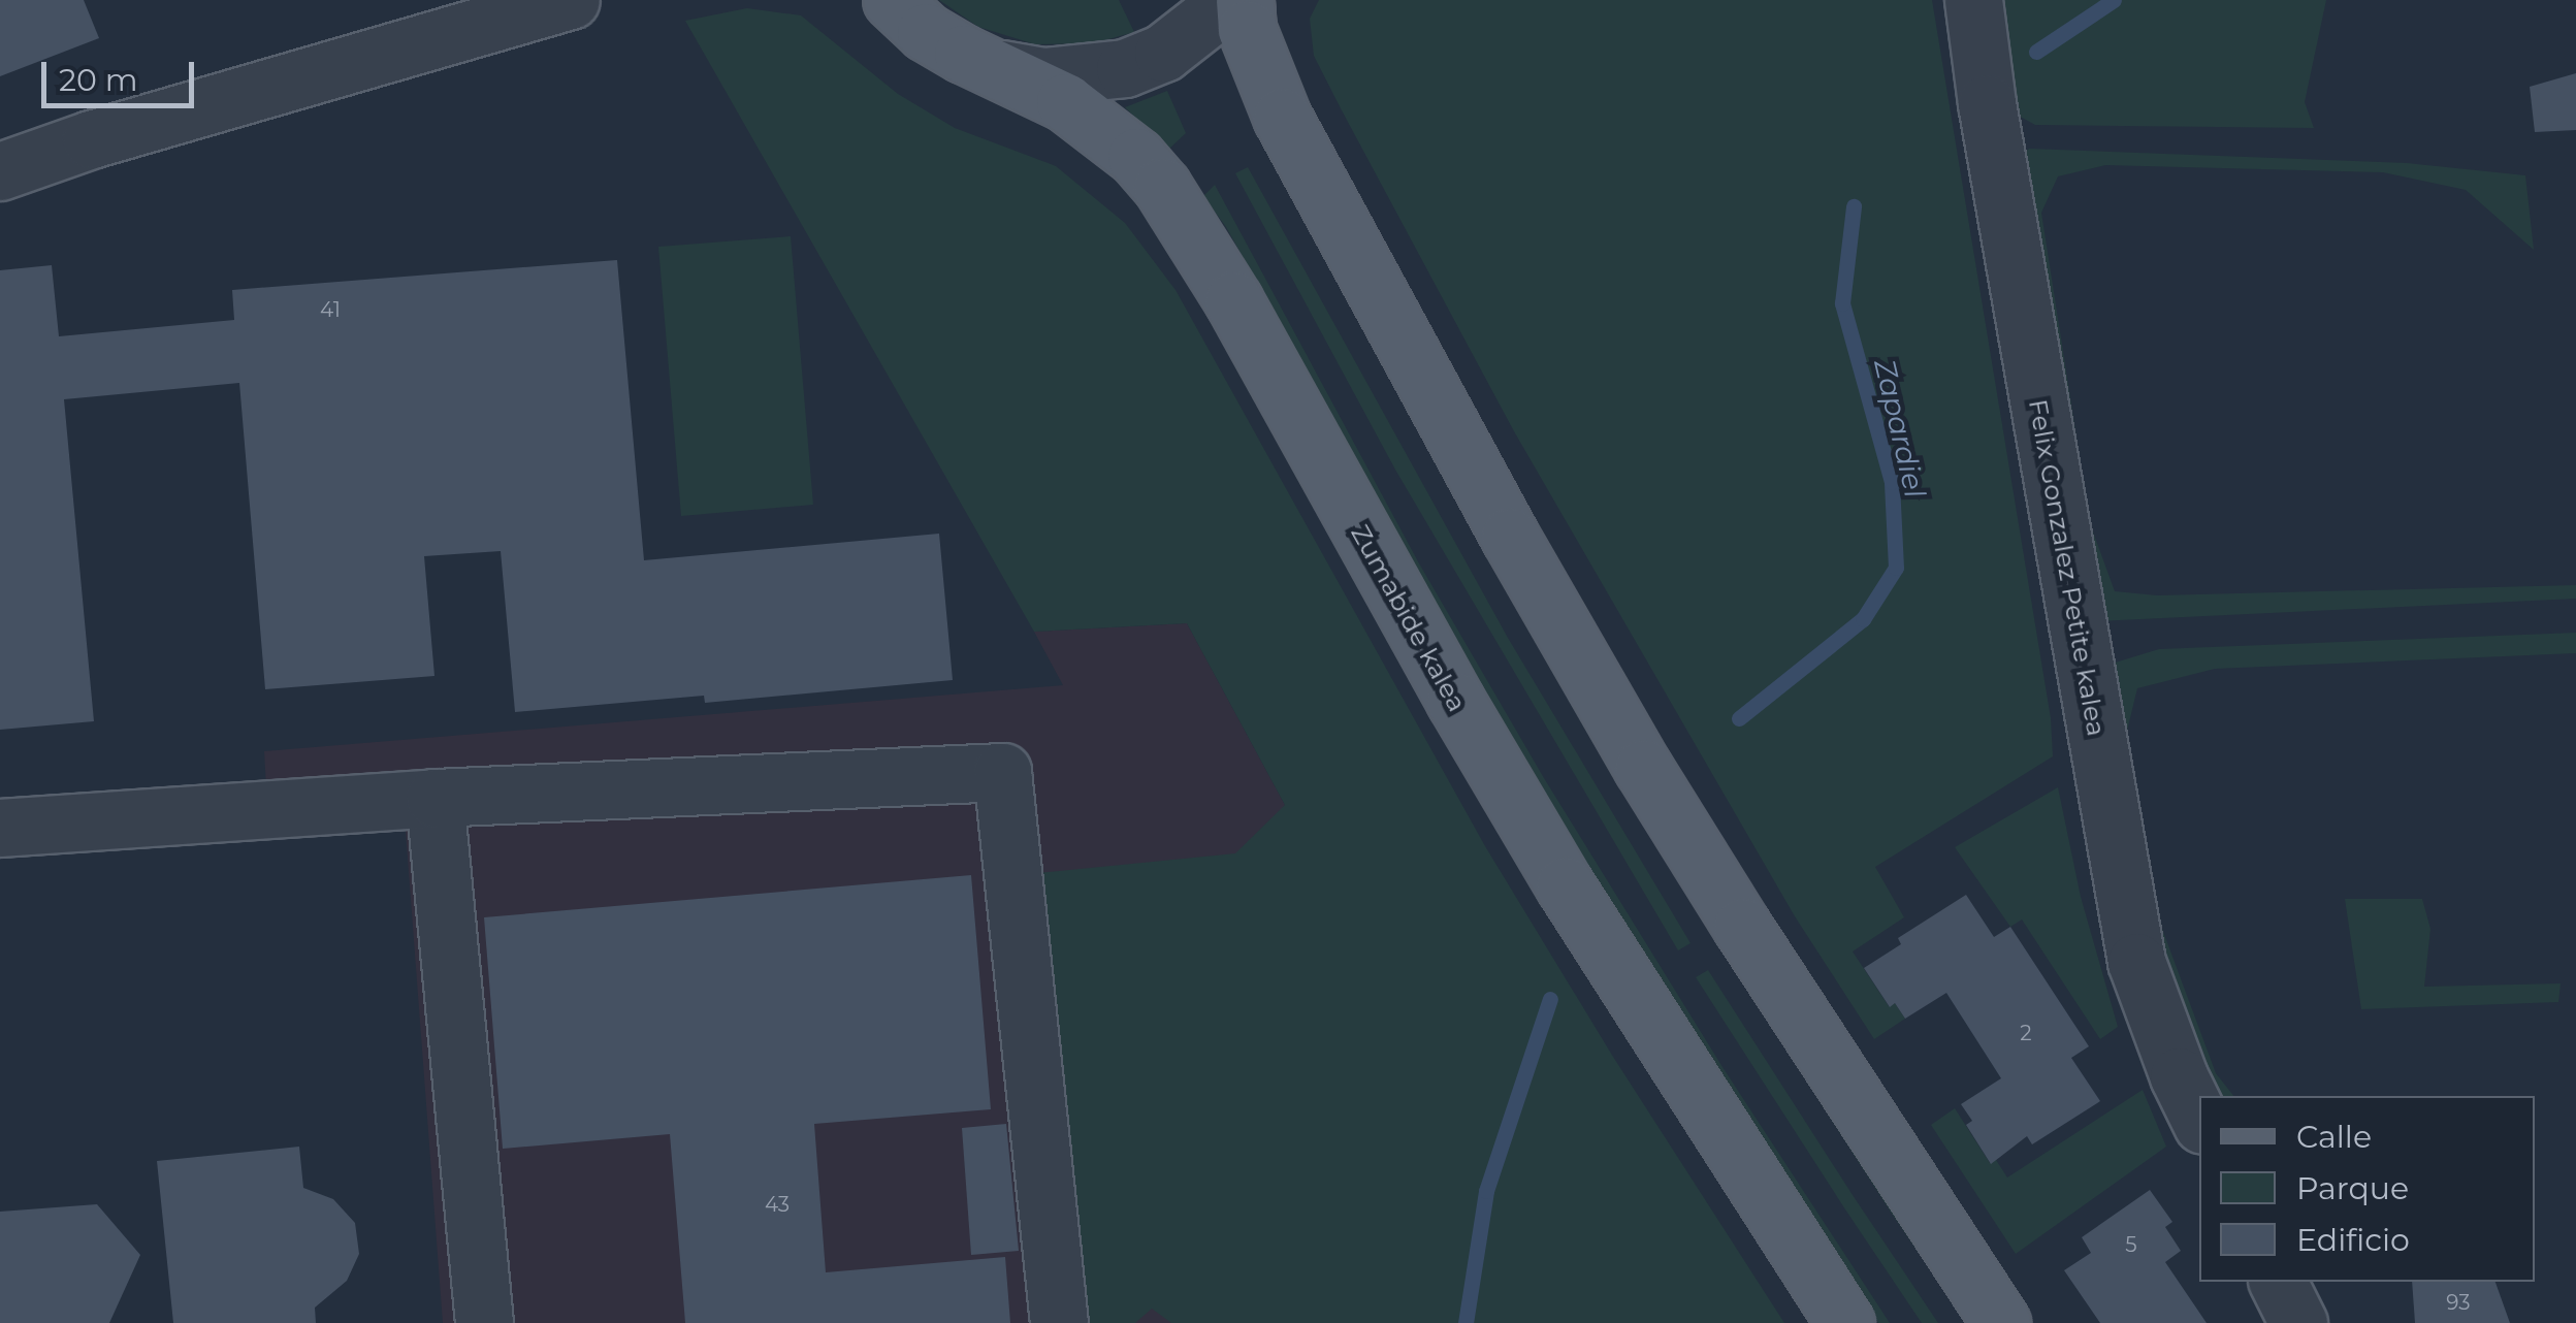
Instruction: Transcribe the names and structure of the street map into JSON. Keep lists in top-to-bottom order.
{
  "streets": {
    "main road": ["Zumabide kalea"],
    "street": ["Felix Gonzalez Petite kalea"]
  },
  "water": ["Zapardiel"],
  "house_numbers": [
    "41",
    "2",
    "43",
    "5",
    "93"
  ],
  "legend": ["Calle", "Parque", "Edificio"],
  "scale_bar": "20 m"
}
